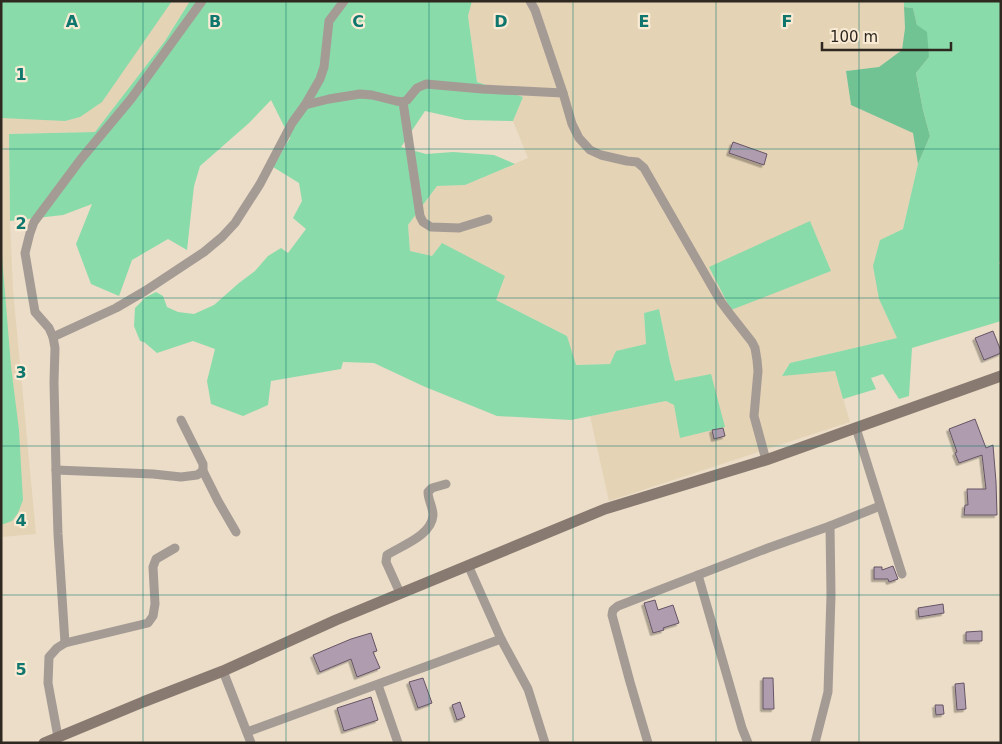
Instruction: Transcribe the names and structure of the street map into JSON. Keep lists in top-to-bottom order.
{
  "scale_bar": "100 m",
  "grid": {
    "columns": [
      "A",
      "B",
      "C",
      "D",
      "E",
      "F"
    ],
    "rows": [
      "1",
      "2",
      "3",
      "4",
      "5"
    ]
  }
}
